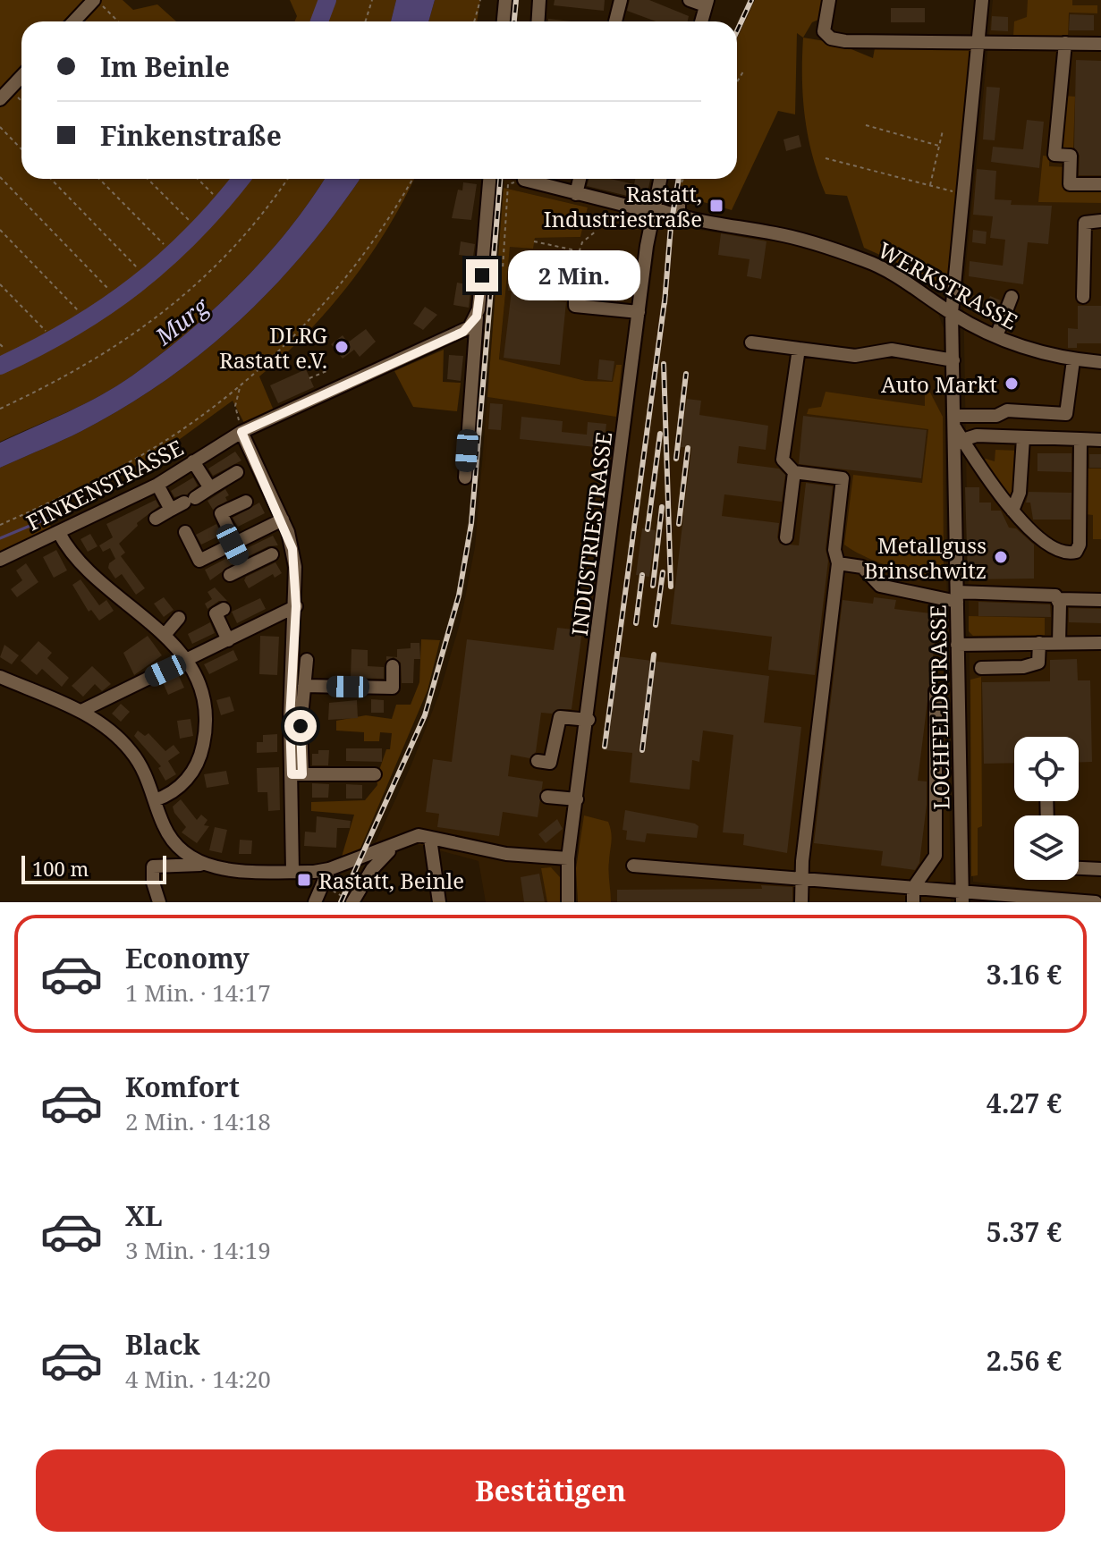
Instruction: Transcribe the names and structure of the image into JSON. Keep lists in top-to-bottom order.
{
  "streets": {
    "street": [
      "WERKSTRASSE",
      "FINKENSTRASSE",
      "INDUSTRIESTRASSE",
      "LOCHFELDSTRASSE"
    ]
  },
  "crossings": [
    ["WERKSTRASSE", "INDUSTRIESTRASSE"],
    ["WERKSTRASSE", "LOCHFELDSTRASSE"]
  ],
  "water": ["Murg"],
  "places": {
    "transit": ["Rastatt, Industriestraße", "Rastatt, Beinle"],
    "other": ["DLRG Rastatt e.V.", "Auto Markt", "Metallguss Brinschwitz"]
  },
  "scale_bar": "100 m",
  "page": {
    "banner": ["Im Beinle", "Finkenstraße"],
    "bubble": "2 Min.",
    "scale": "100 m",
    "list": [
      {
        "name": "Economy",
        "note": "1 Min. · 14:17",
        "value": "3.16 €"
      },
      {
        "name": "Komfort",
        "note": "2 Min. · 14:18",
        "value": "4.27 €"
      },
      {
        "name": "XL",
        "note": "3 Min. · 14:19",
        "value": "5.37 €"
      },
      {
        "name": "Black",
        "note": "4 Min. · 14:20",
        "value": "2.56 €"
      }
    ],
    "buttons": "Bestätigen"
  }
}
